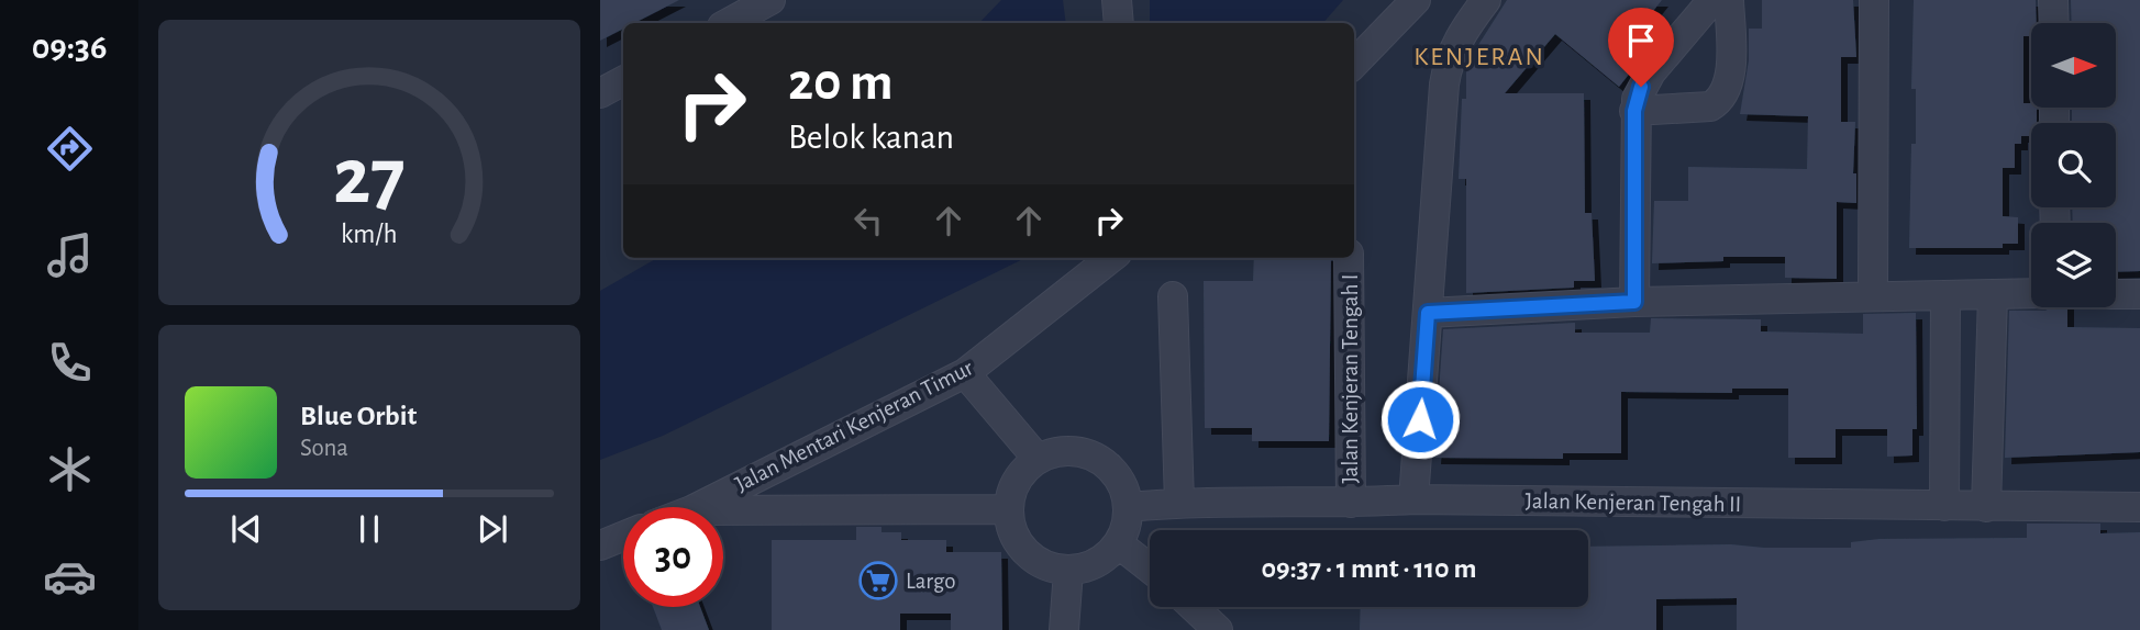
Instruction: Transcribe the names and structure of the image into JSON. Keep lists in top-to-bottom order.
{
  "streets": {
    "street": ["Jalan Kenjeran Tengah I", "Jalan Mentari Kenjeran Timur", "Jalan Kenjeran Tengah II"]
  },
  "crossings": [
    ["Jalan Kenjeran Tengah I", "Jalan Kenjeran Tengah II"]
  ],
  "districts": ["KENJERAN"],
  "places": {
    "supermarket": ["Largo"]
  },
  "north": "right",
  "page": {
    "tabs": "09:36",
    "turn": ["20 m", "Belok kanan"],
    "song": ["Blue Orbit", "Sona"],
    "limit": "30",
    "trip": "09:37 · 1 mnt · 110 m",
    "gauge": ["27", "km/h"]
  }
}
